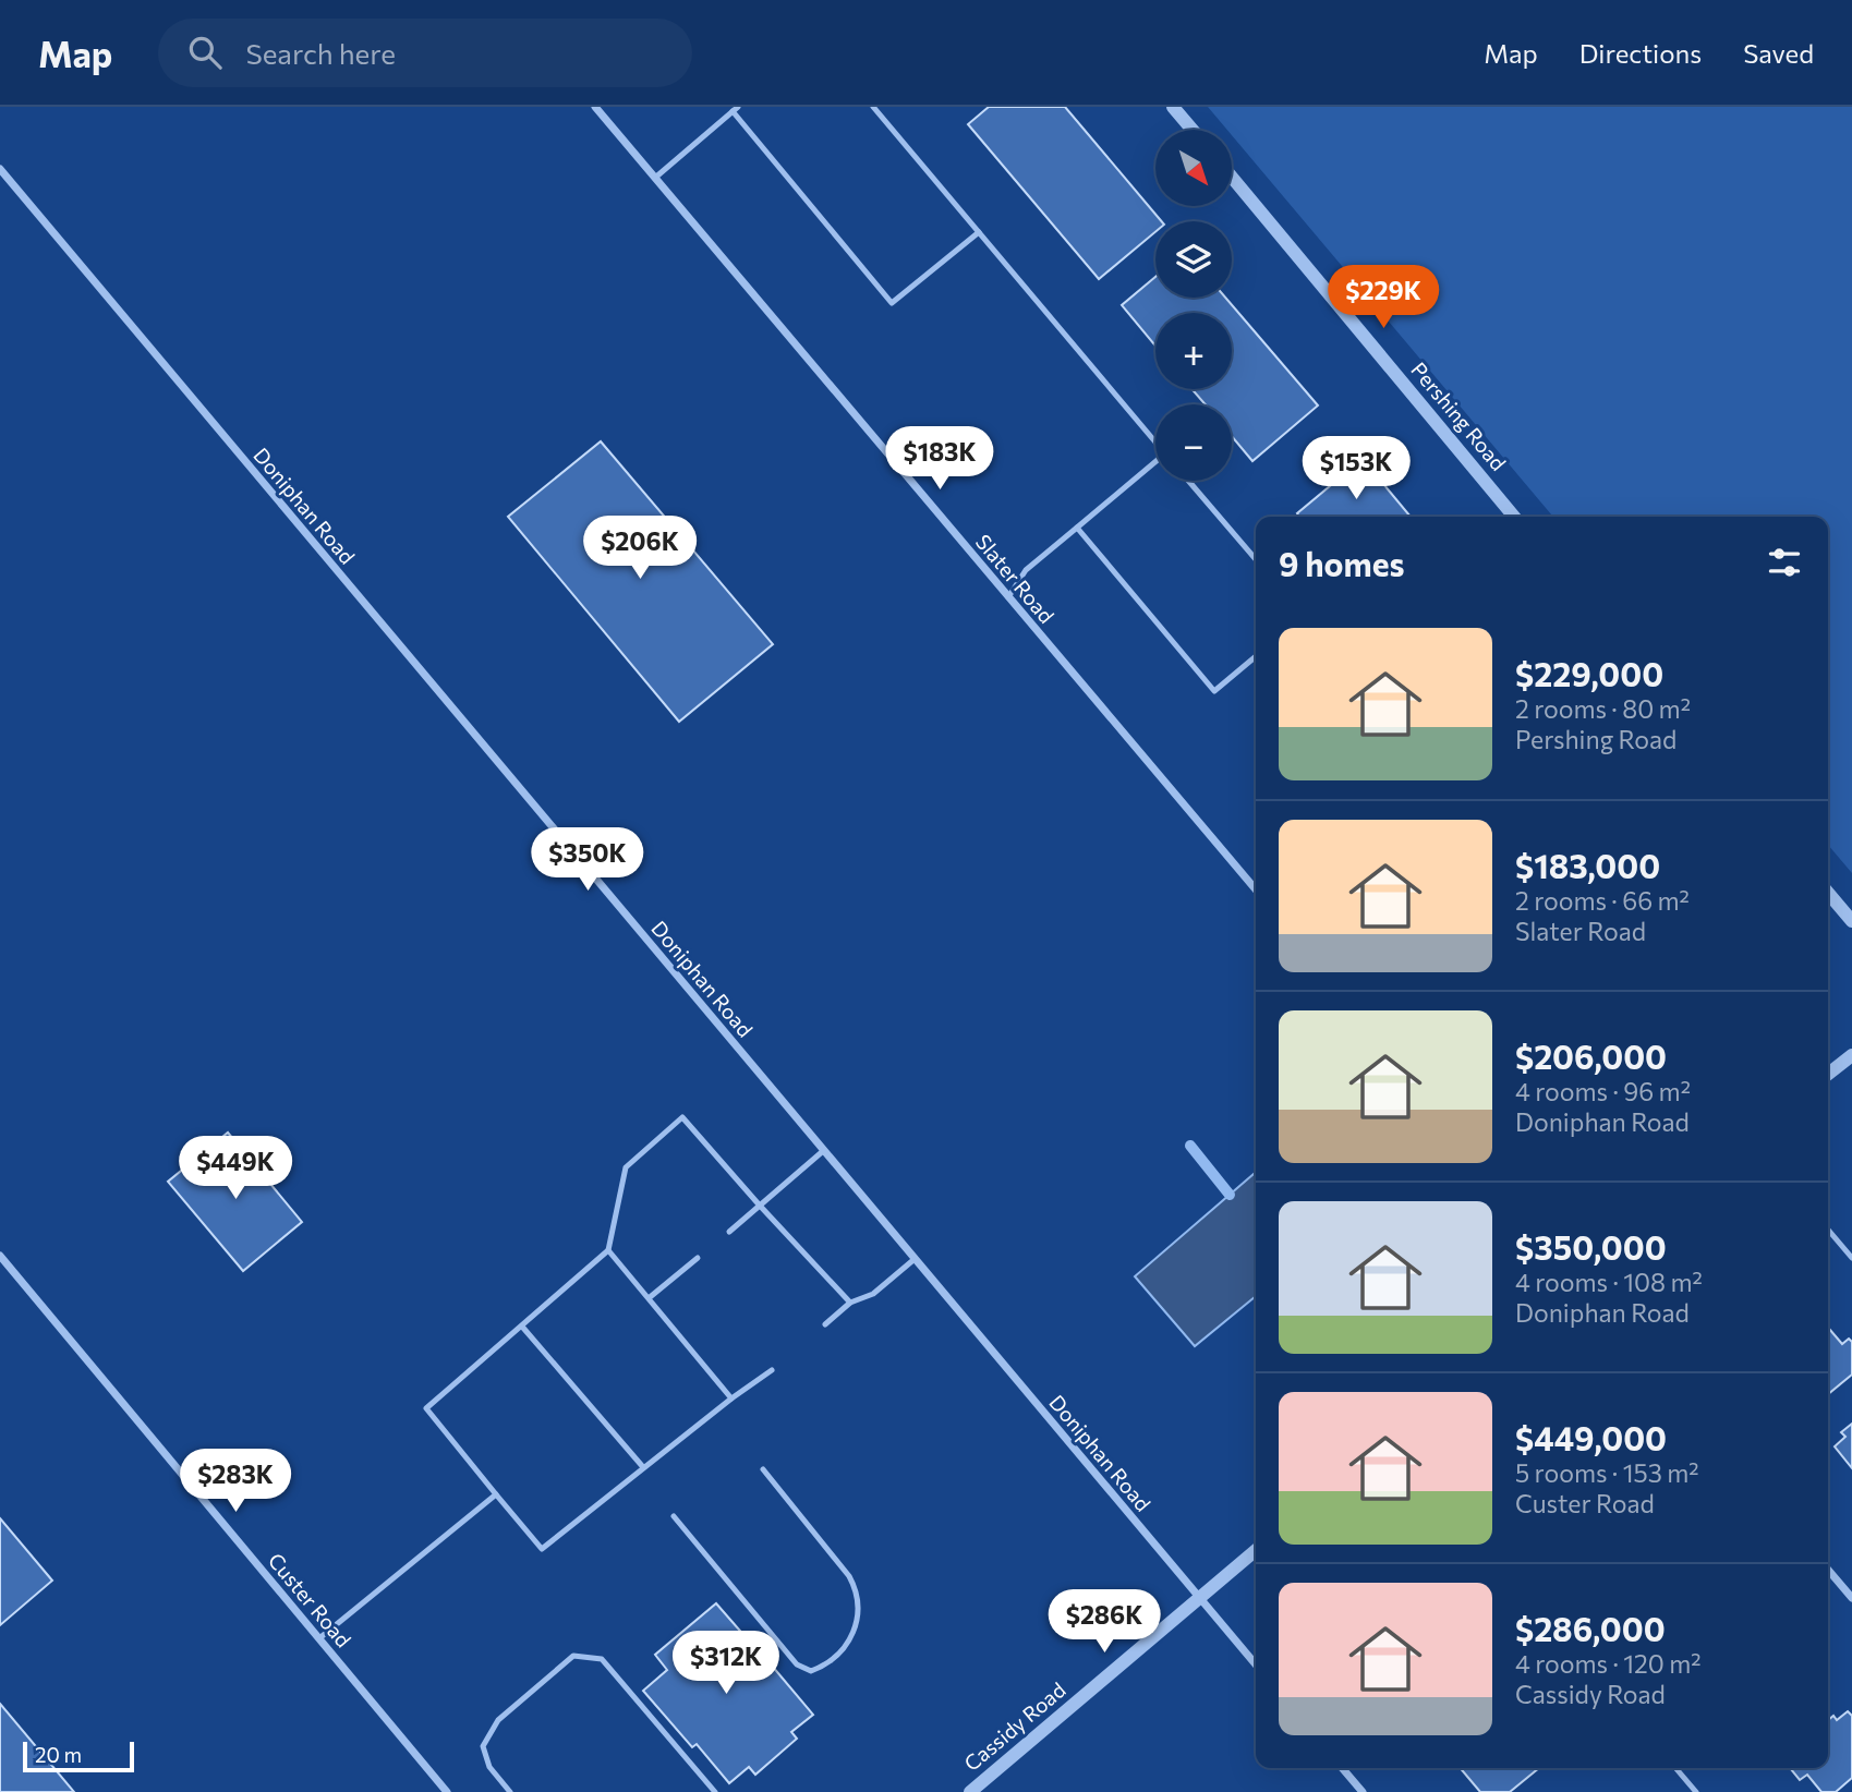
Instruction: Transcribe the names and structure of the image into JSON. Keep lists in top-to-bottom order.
{
  "streets": {
    "street": [
      "Pershing Road",
      "Doniphan Road",
      "Slater Road",
      "Custer Road",
      "Cassidy Road"
    ]
  },
  "crossings": [
    ["Doniphan Road", "Cassidy Road"]
  ],
  "scale_bar": "20 m",
  "north": "bottom right",
  "page": {
    "header": "Map",
    "search": "Search here",
    "nav": ["Map", "Directions", "Saved"],
    "map_buttons": ["+", "−"],
    "price": [
      "$229K",
      "$183K",
      "$153K",
      "$206K",
      "$350K",
      "$449K",
      "$283K",
      "$286K",
      "$312K"
    ],
    "heading": "9 homes",
    "list": [
      {
        "name": "$229,000",
        "note": "2 rooms · 80 m² · Pershing Road"
      },
      {
        "name": "$183,000",
        "note": "2 rooms · 66 m² · Slater Road"
      },
      {
        "name": "$206,000",
        "note": "4 rooms · 96 m² · Doniphan Road"
      },
      {
        "name": "$350,000",
        "note": "4 rooms · 108 m² · Doniphan Road"
      },
      {
        "name": "$449,000",
        "note": "5 rooms · 153 m² · Custer Road"
      },
      {
        "name": "$286,000",
        "note": "4 rooms · 120 m² · Cassidy Road"
      }
    ],
    "scale": "20 m"
  }
}
